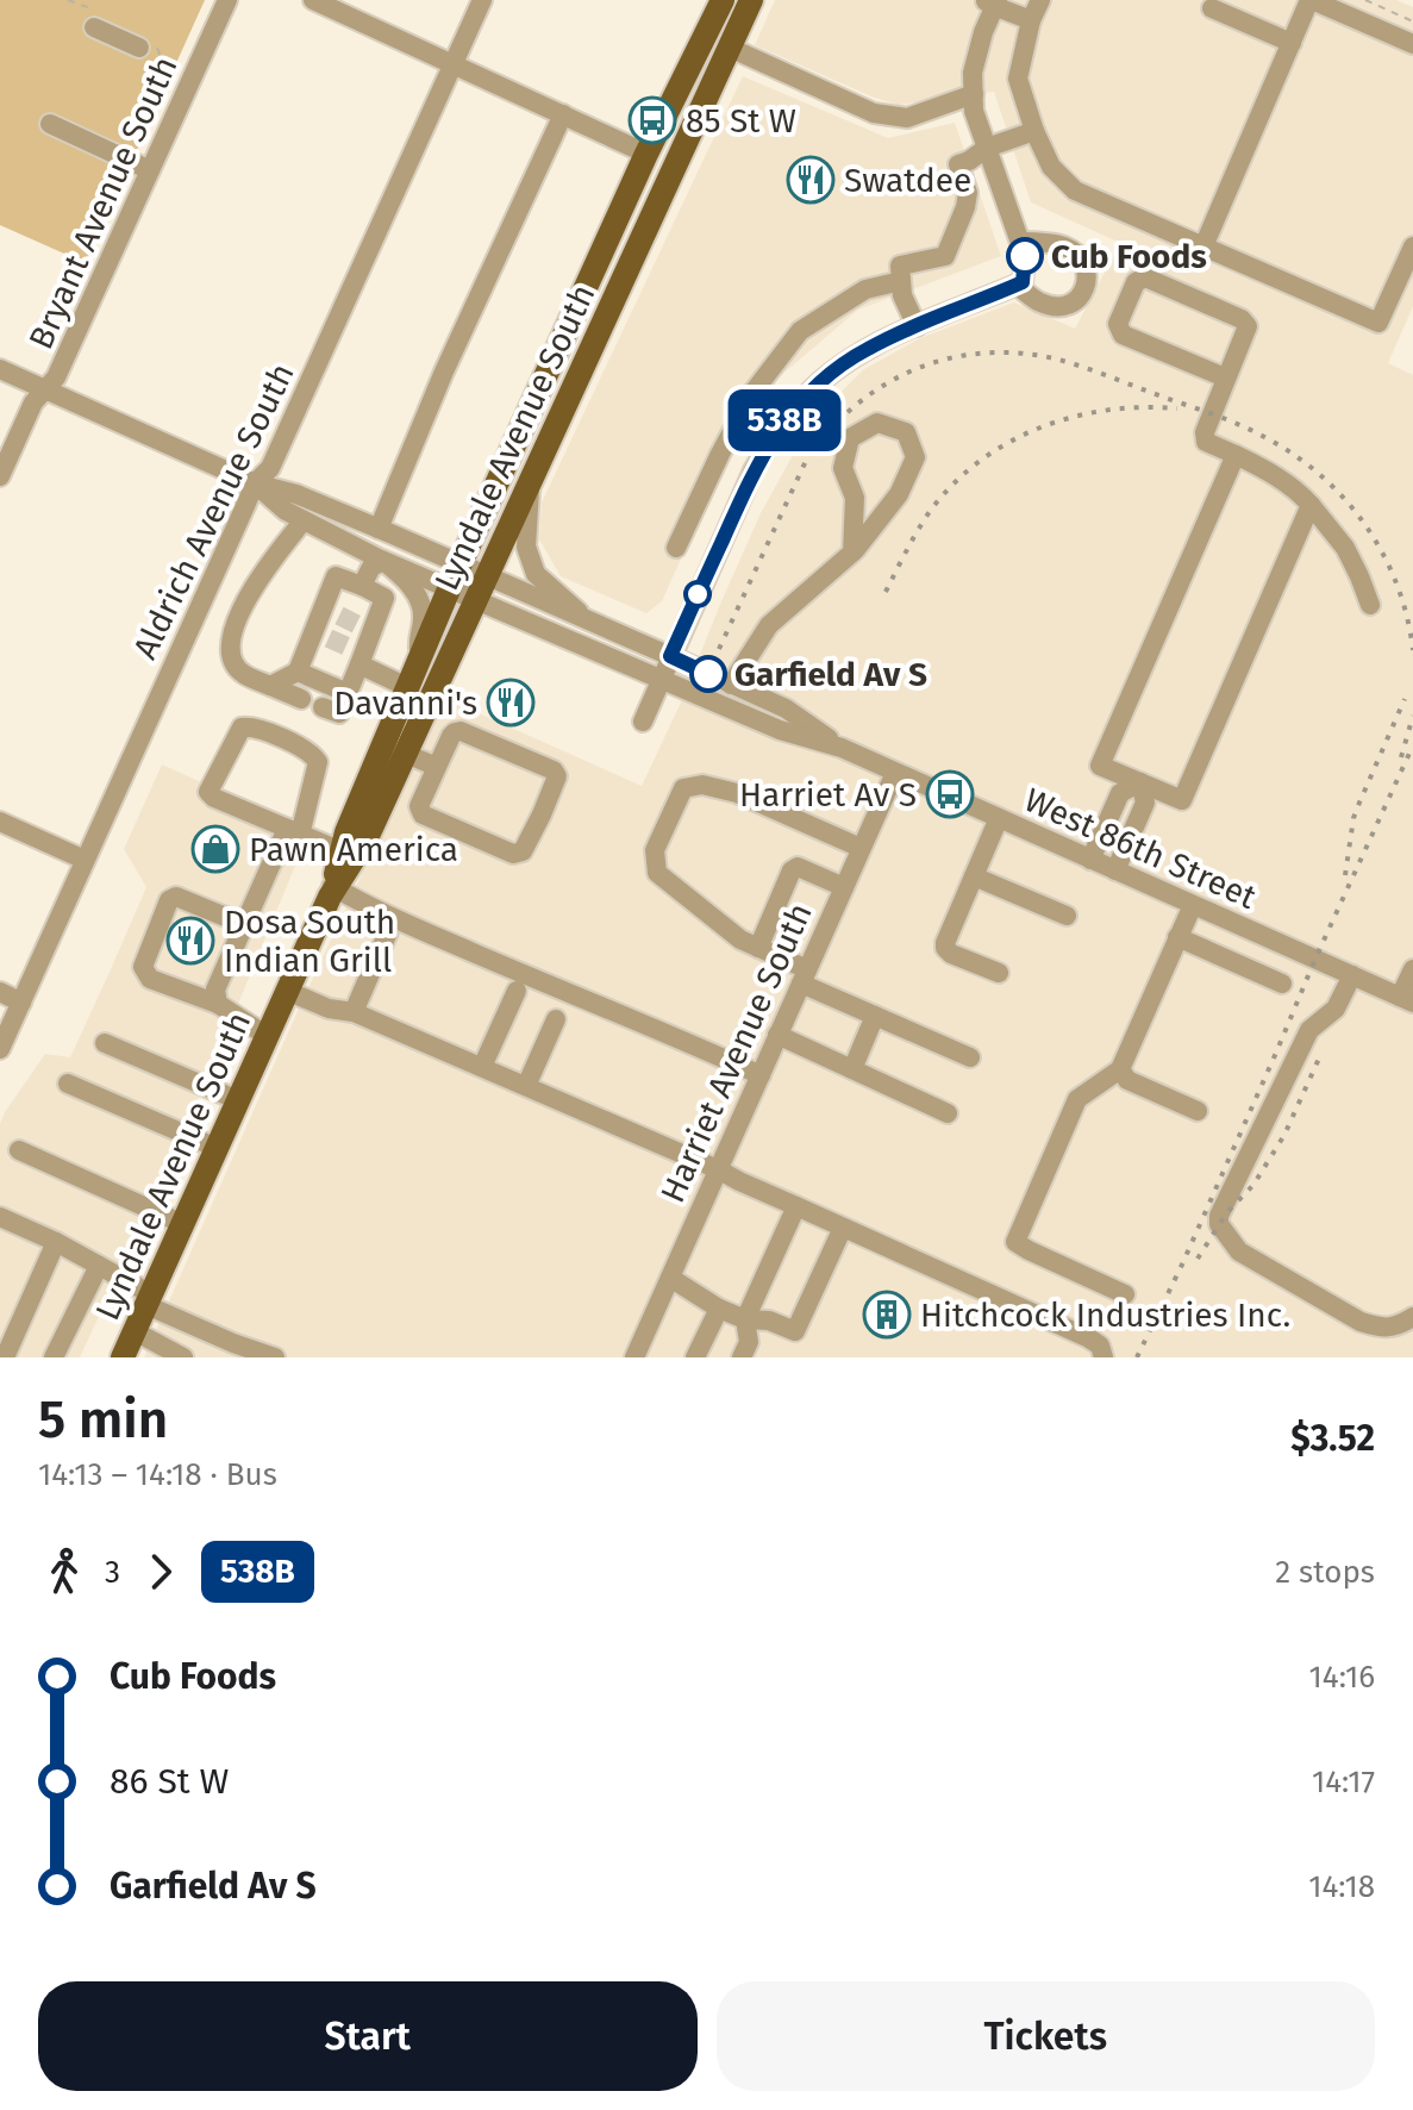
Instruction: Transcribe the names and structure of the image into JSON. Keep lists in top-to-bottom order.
{
  "streets": {
    "main road": ["Lyndale Avenue South"],
    "street": [
      "Bryant Avenue South",
      "Aldrich Avenue South",
      "West 86th Street",
      "Harriet Avenue South"
    ]
  },
  "crossings": [
    ["Bryant Avenue South", "West 86th Street"],
    ["Lyndale Avenue South", "West 86th Street"],
    ["Aldrich Avenue South", "West 86th Street"],
    ["West 86th Street", "Harriet Avenue South"]
  ],
  "places": {
    "bus stop": ["85 St W", "Harriet Av S"],
    "restaurant": ["Swatdee", "Davanni's", "Dosa South Indian Grill"],
    "other": ["Cub Foods", "Garfield Av S"],
    "shop": ["Pawn America"],
    "building": ["Hitchcock Industries Inc."]
  },
  "lines": ["bus line 538B"],
  "page": {
    "on_map": "538B",
    "heading": ["5 min", "14:13 – 14:18 · Bus", "$3.52"],
    "legs": ["3", "538B", "2 stops"],
    "list": [
      {
        "name": "Cub Foods",
        "value": "14:16"
      },
      {
        "name": "86 St W",
        "value": "14:17"
      },
      {
        "name": "Garfield Av S",
        "value": "14:18"
      }
    ],
    "buttons": ["Start", "Tickets"]
  }
}
